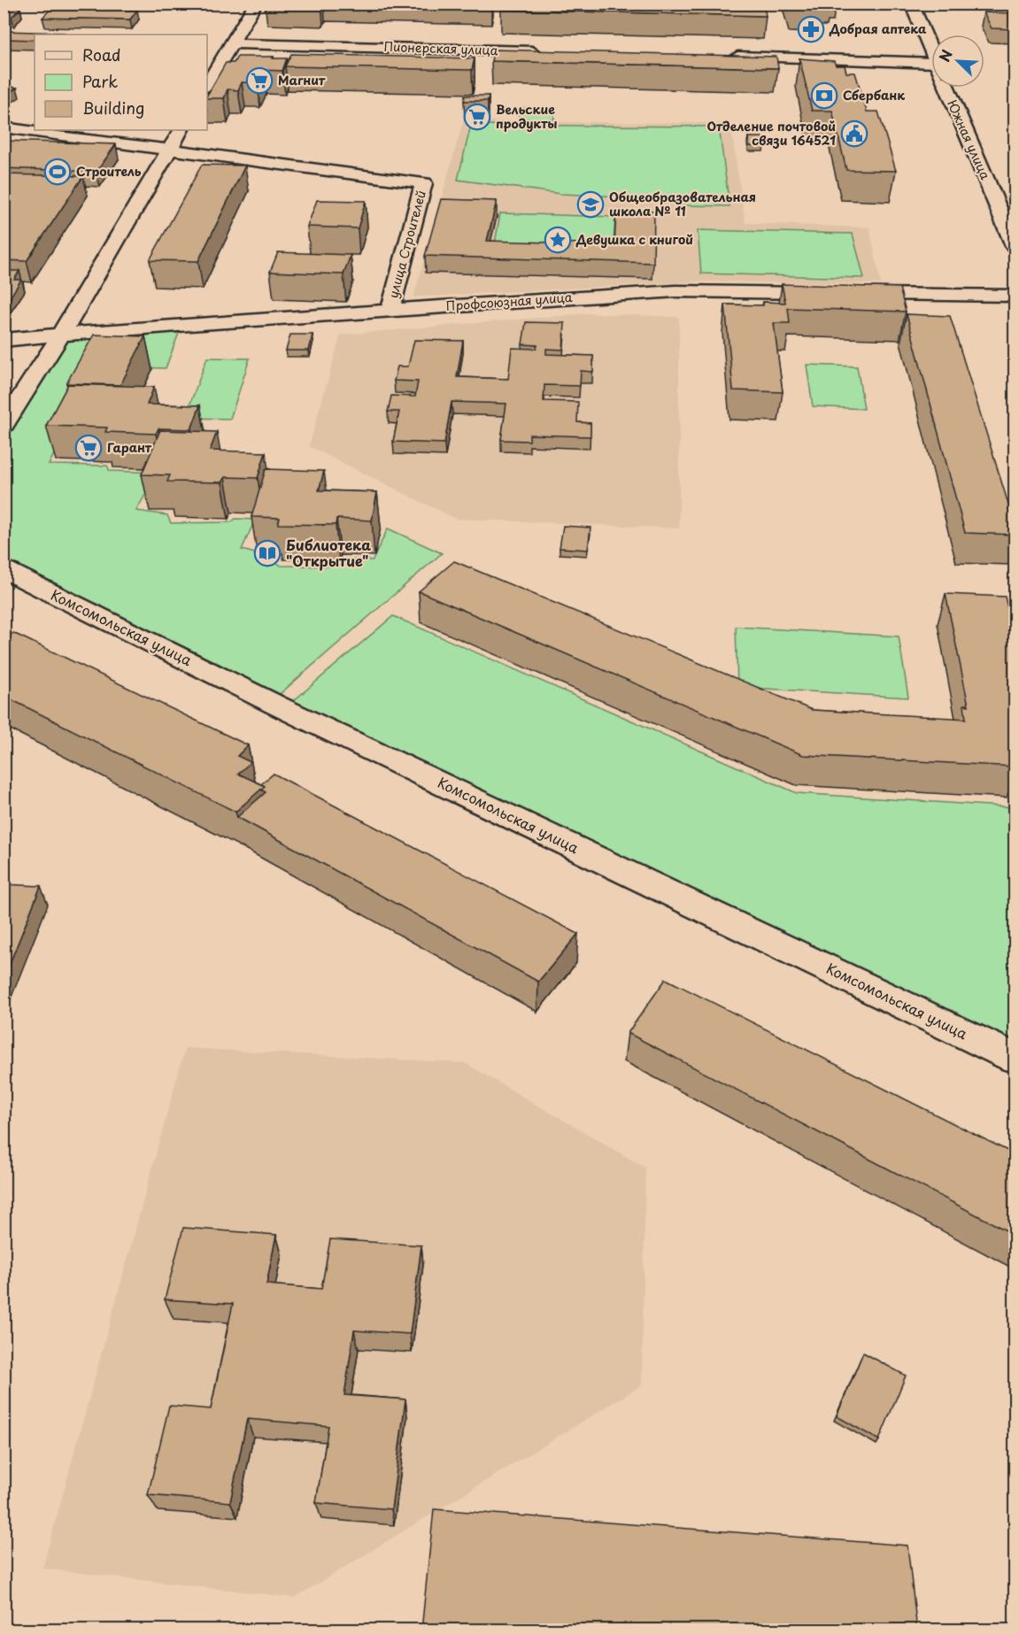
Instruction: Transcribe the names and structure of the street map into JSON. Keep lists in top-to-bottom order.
{
  "streets": {
    "street": [
      "Пионерская улица",
      "Южная улица",
      "улица Строителей",
      "Профсоюзная улица",
      "Комсомольская улица"
    ]
  },
  "places": {
    "pharmacy": ["Добрая аптека"],
    "supermarket": ["Магнит", "Вельские продукты", "Гарант"],
    "bank": ["Сбербанк"],
    "public building": ["Отделение почтовой связи 164521"],
    "sports": ["Строитель"],
    "school or university": ["Общеобразовательная школа № 11"],
    "place": ["Девушка с книгой"],
    "library": ["Библиотека \"Открытие\""]
  },
  "legend": ["Road", "Park", "Building"],
  "north": "top left"
}
